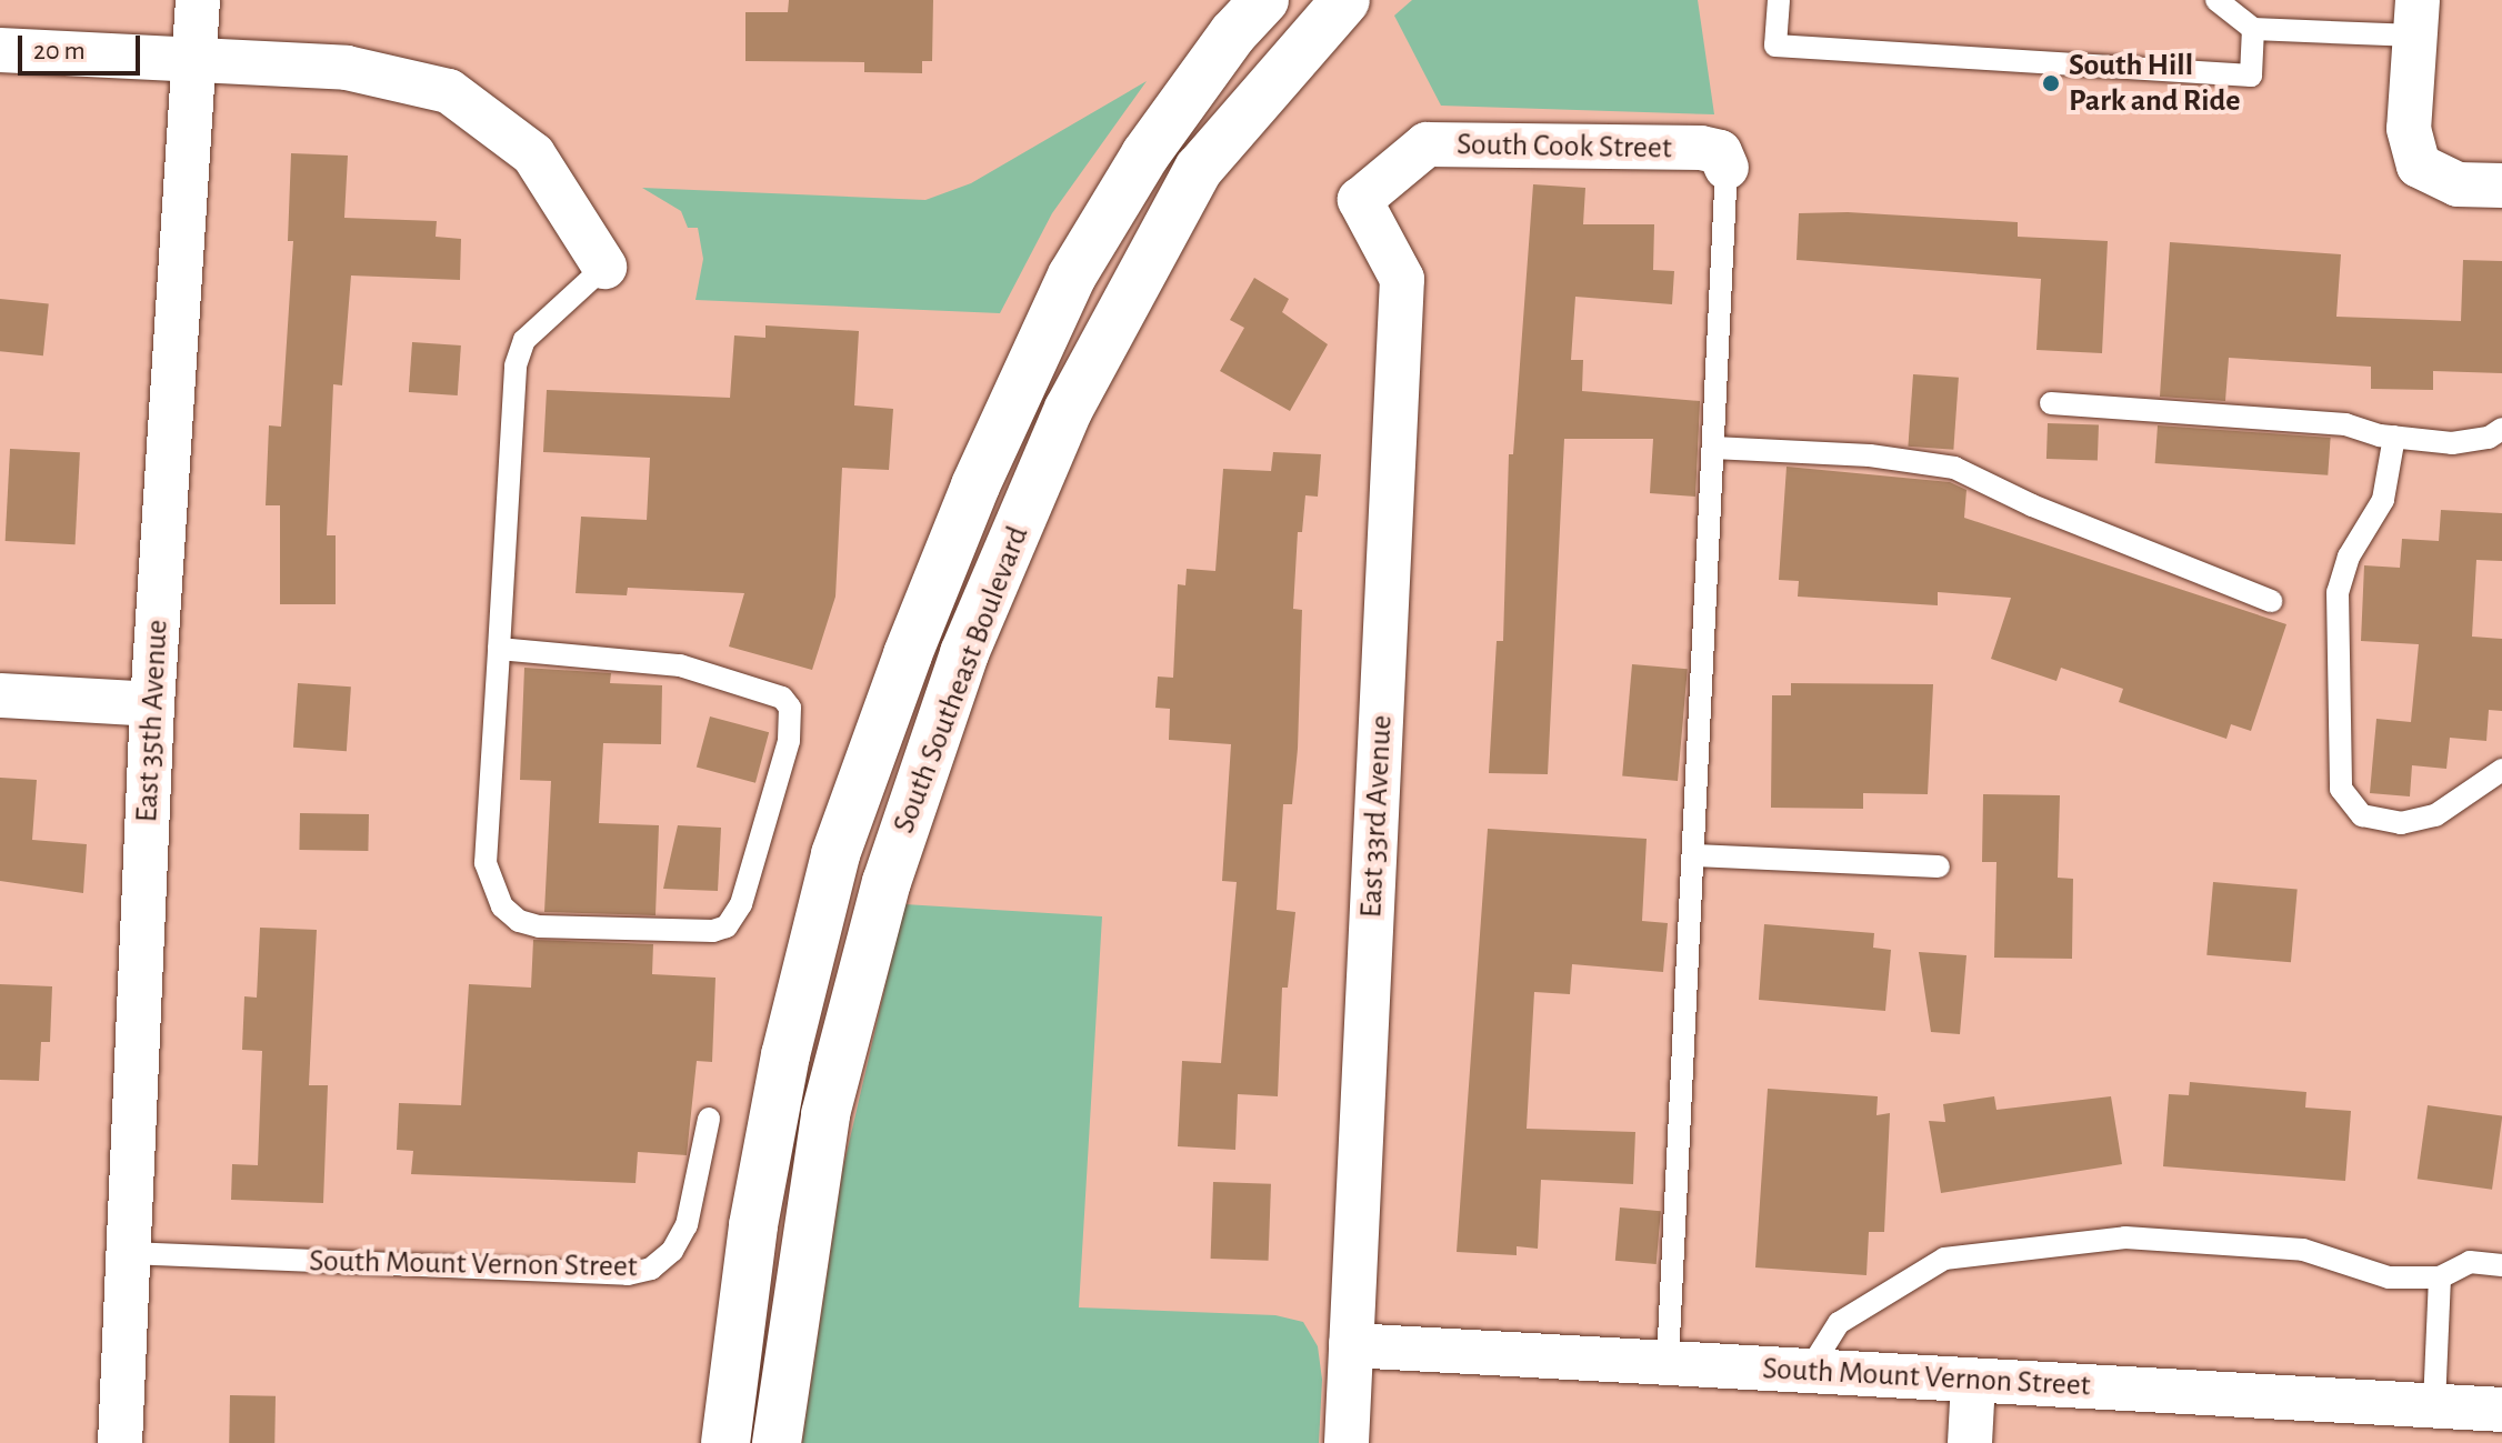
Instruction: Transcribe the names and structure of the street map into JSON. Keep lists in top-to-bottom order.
{
  "streets": {
    "main road": ["South Southeast Boulevard"],
    "street": [
      "South Cook Street",
      "East 35th Avenue",
      "East 33rd Avenue",
      "South Mount Vernon Street"
    ]
  },
  "crossings": [
    ["South Cook Street", "East 33rd Avenue"],
    ["East 35th Avenue", "South Mount Vernon Street"],
    ["East 33rd Avenue", "South Mount Vernon Street"]
  ],
  "places": ["South Hill Park and Ride"],
  "scale_bar": "20 m"
}
